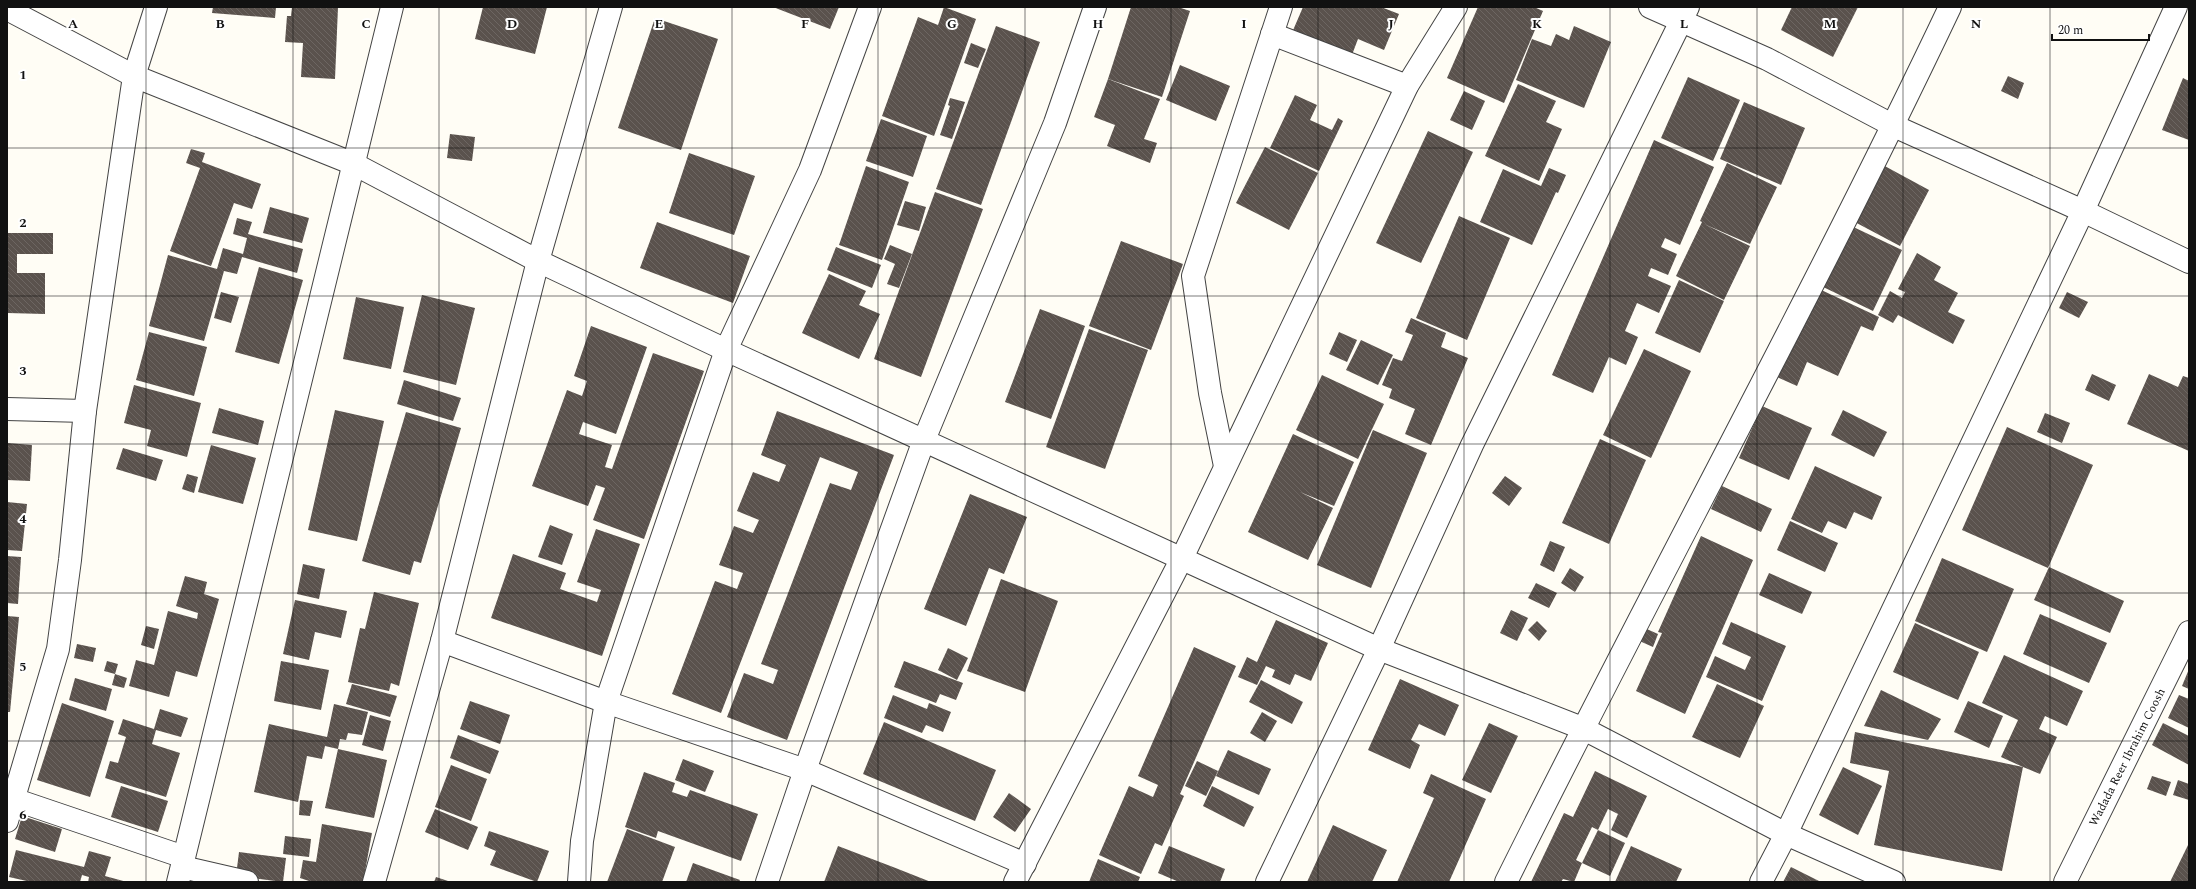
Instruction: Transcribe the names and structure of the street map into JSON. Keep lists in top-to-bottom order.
{
  "streets": {
    "street": ["Wadada Reer Ibrahim Coosh"]
  },
  "scale_bar": "20 m",
  "grid": {
    "columns": [
      "A",
      "B",
      "C",
      "D",
      "E",
      "F",
      "G",
      "H",
      "I",
      "J",
      "K",
      "L",
      "M",
      "N"
    ],
    "rows": [
      "1",
      "2",
      "3",
      "4",
      "5",
      "6"
    ]
  }
}
